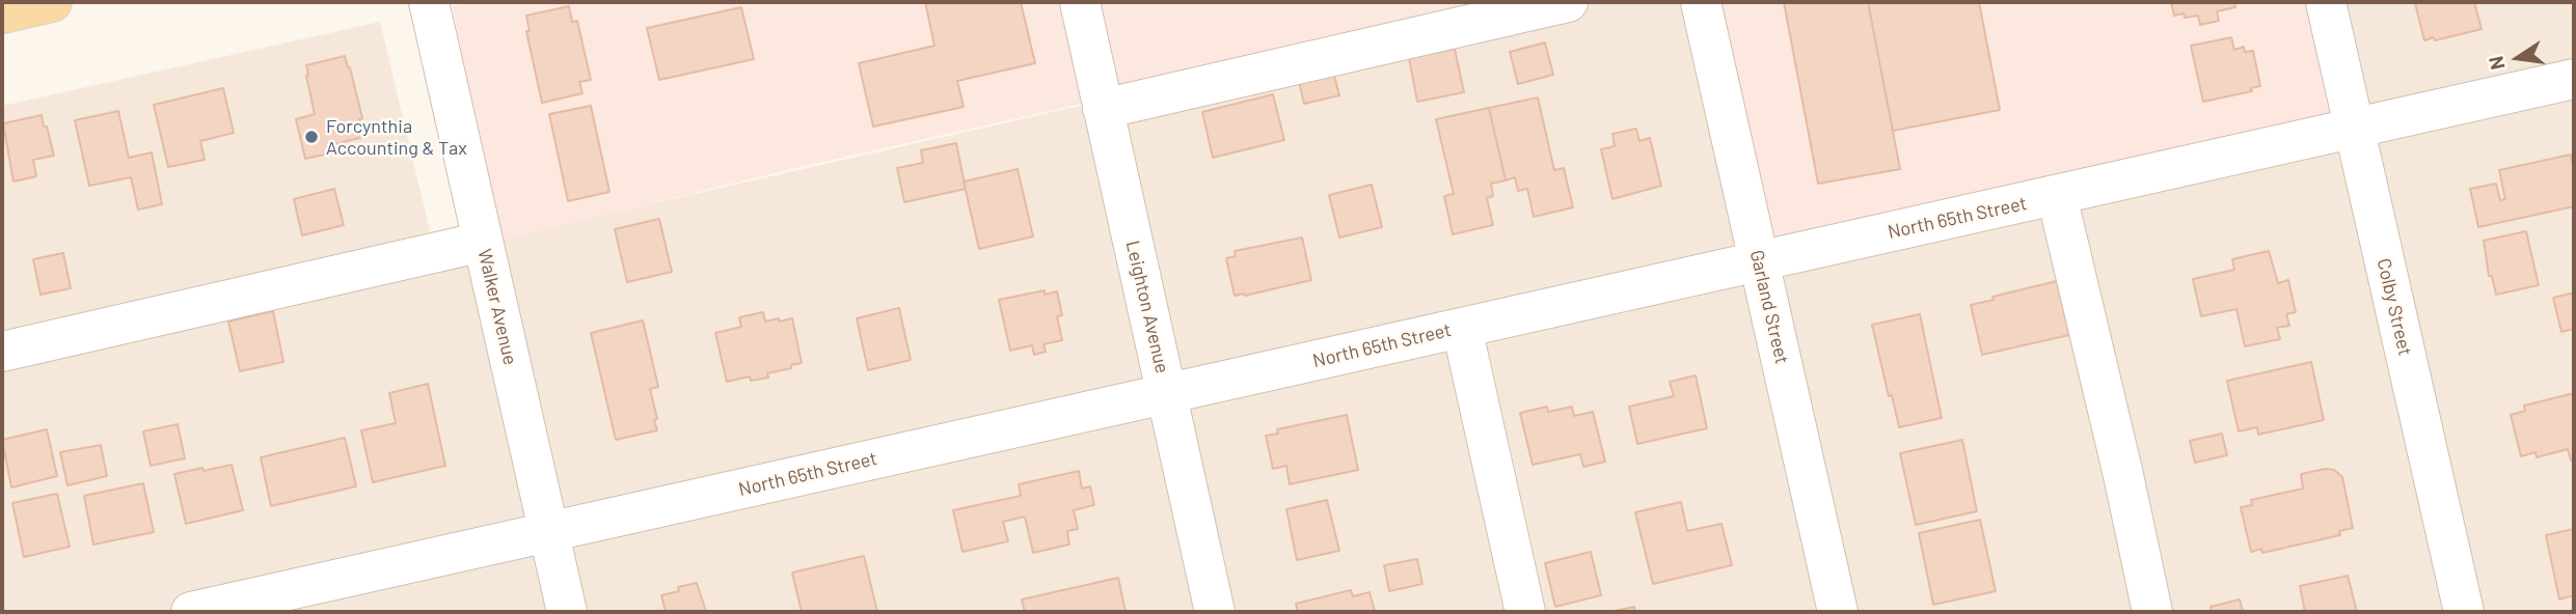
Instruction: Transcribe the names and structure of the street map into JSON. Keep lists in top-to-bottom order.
{
  "streets": {
    "street": [
      "North 65th Street",
      "Walker Avenue",
      "Leighton Avenue",
      "Garland Street",
      "Colby Street"
    ]
  },
  "crossings": [
    ["North 65th Street", "Walker Avenue"],
    ["North 65th Street", "Leighton Avenue"],
    ["North 65th Street", "Garland Street"],
    ["North 65th Street", "Colby Street"]
  ],
  "places": ["Forcynthia Accounting & Tax"],
  "north": "left"
}
